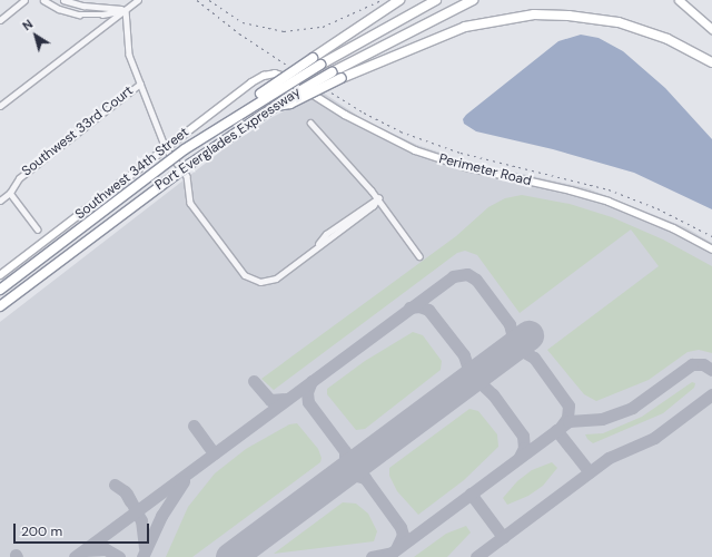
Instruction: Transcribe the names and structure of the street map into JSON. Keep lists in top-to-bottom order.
{
  "streets": {
    "highway": ["Port Everglades Expressway"],
    "street": ["Southwest 33rd Court", "Perimeter Road", "Southwest 34th Street"]
  },
  "crossings": [
    ["Perimeter Road", "Southwest 34th Street"]
  ],
  "scale_bar": "200 m",
  "north": "top left"
}
